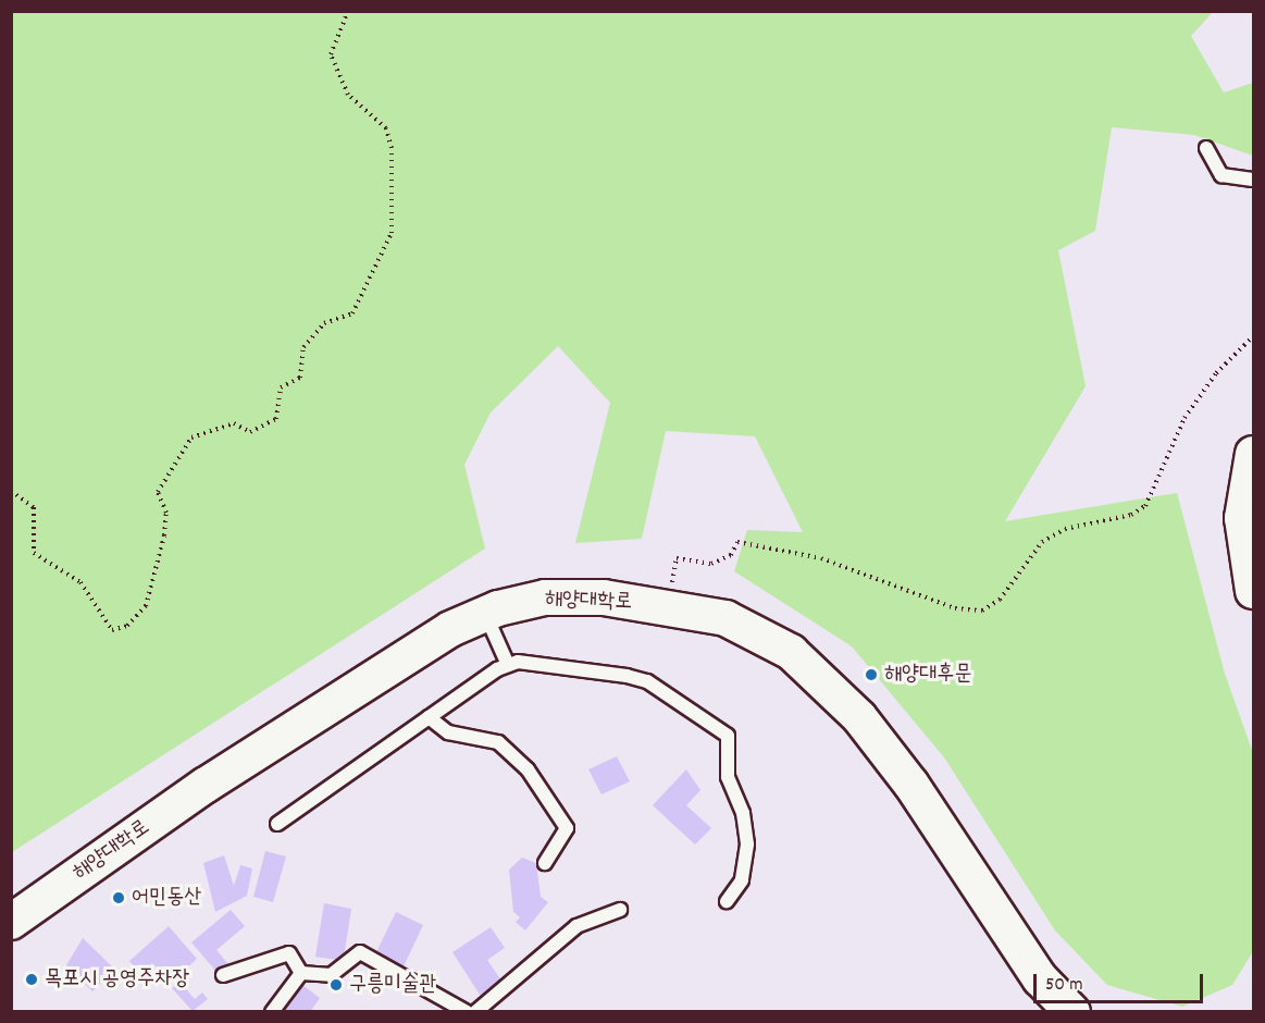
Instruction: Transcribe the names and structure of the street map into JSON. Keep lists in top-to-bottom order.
{
  "streets": {
    "street": ["해양대학로"]
  },
  "places": [
    "해양대후문",
    "어민동산",
    "목포시 공영주차장",
    "구릉미술관"
  ],
  "scale_bar": "50 m"
}
